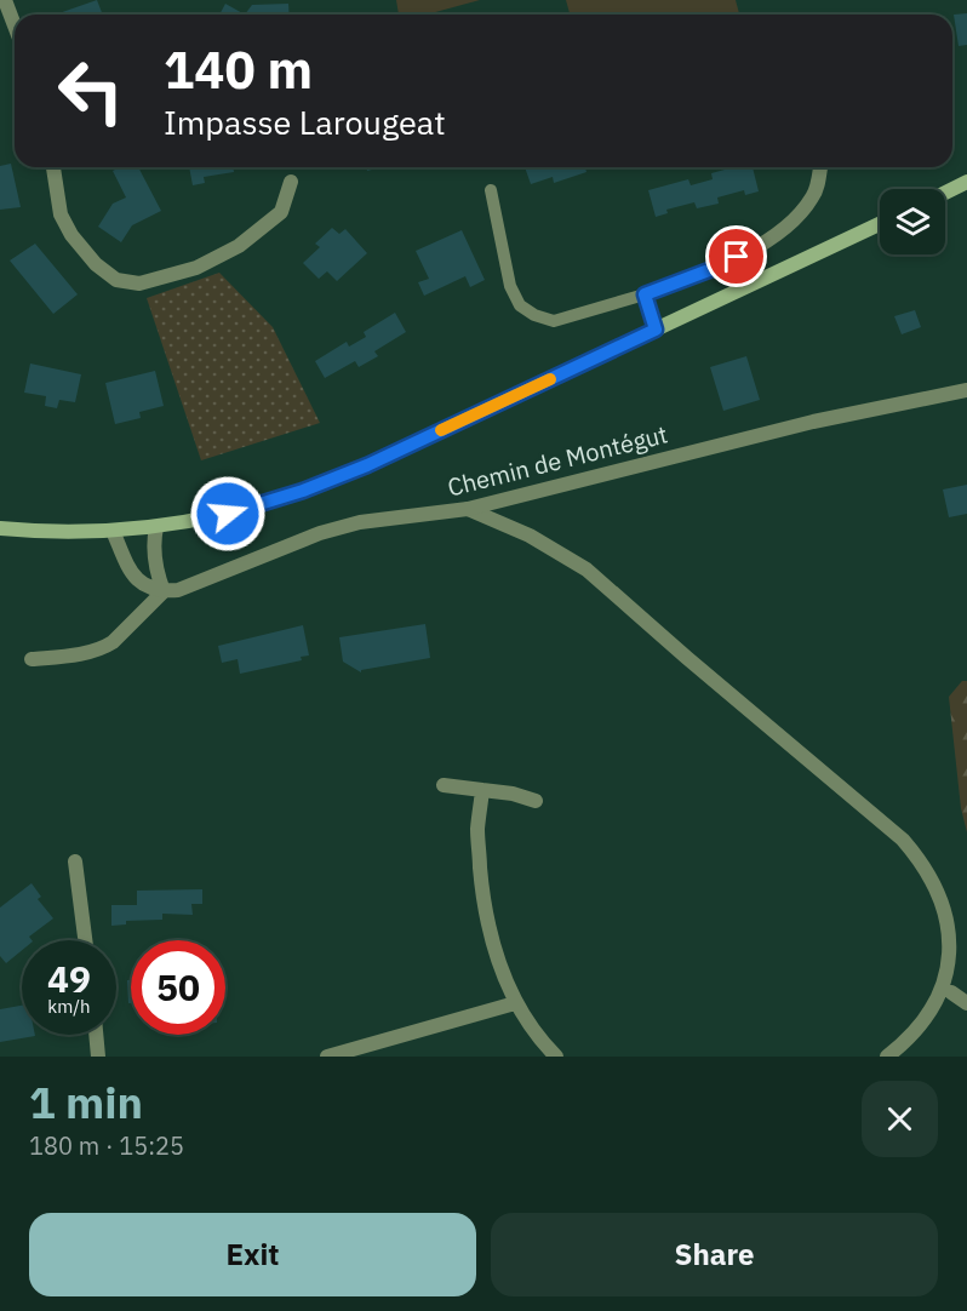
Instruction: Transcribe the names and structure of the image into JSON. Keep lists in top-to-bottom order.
{
  "streets": {
    "street": ["Chemin de Montégut"]
  },
  "page": {
    "turn": ["140 m", "Impasse Larougeat"],
    "speed": "49 km/h",
    "limit": "50",
    "heading": ["1 min", "180 m · 15:25"],
    "buttons": ["Exit", "Share"]
  }
}
